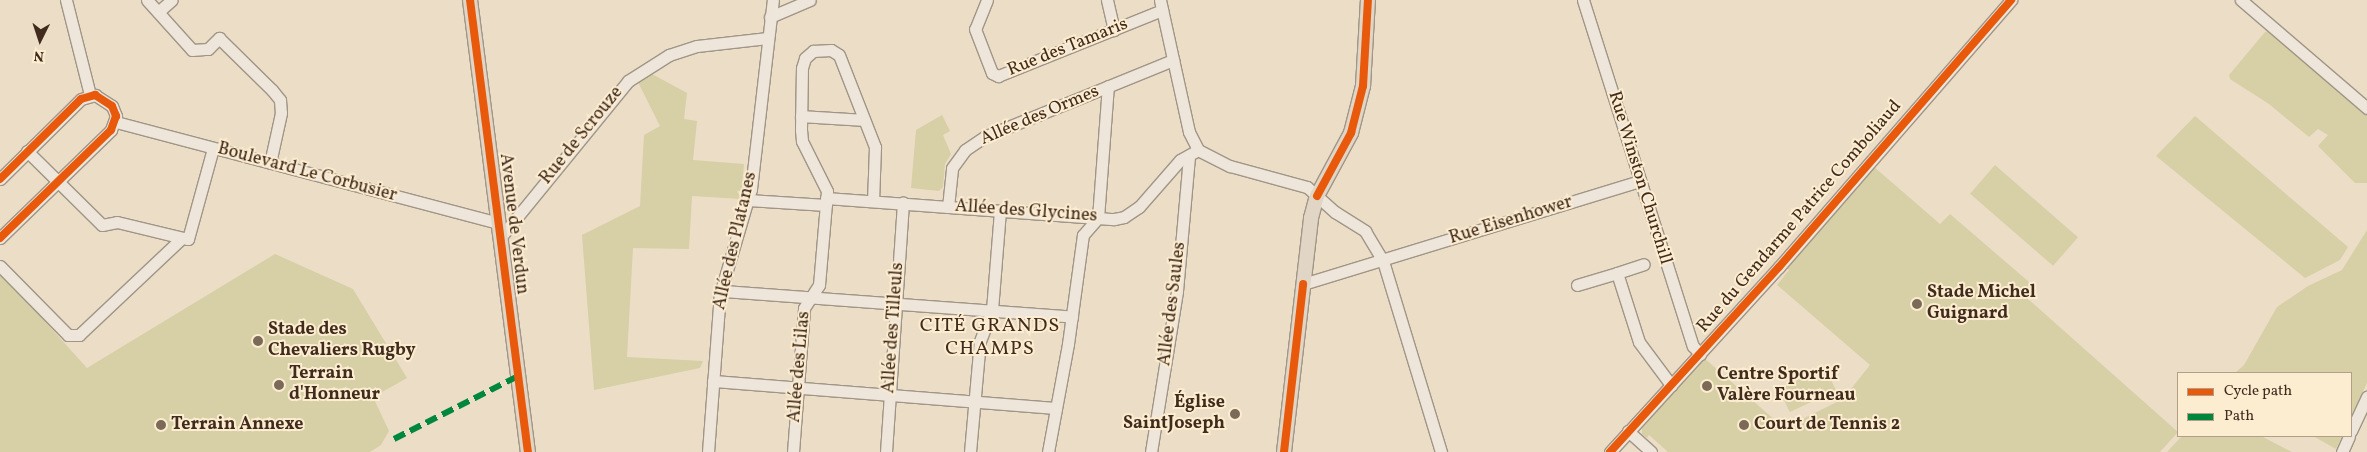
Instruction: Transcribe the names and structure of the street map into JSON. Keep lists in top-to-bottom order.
{
  "streets": {
    "main road": ["Avenue de Verdun"],
    "street": [
      "Rue des Tamaris",
      "Allée des Ormes",
      "Rue de Scrouze",
      "Boulevard Le Corbusier",
      "Rue Winston Churchill",
      "Allée des Glycines",
      "Rue du Gendarme Patrice Comboliaud",
      "Rue Eisenhower",
      "Allée des Platanes",
      "Allée des Saules",
      "Allée des Tilleuls",
      "Allée des Lilas"
    ]
  },
  "crossings": [
    ["Allée des Ormes", "Allée des Glycines"],
    ["Rue de Scrouze", "Avenue de Verdun"],
    ["Rue de Scrouze", "Allée des Platanes"],
    ["Boulevard Le Corbusier", "Avenue de Verdun"],
    ["Rue Winston Churchill", "Rue du Gendarme Patrice Comboliaud"],
    ["Rue Winston Churchill", "Rue Eisenhower"],
    ["Allée des Glycines", "Allée des Platanes"],
    ["Allée des Glycines", "Allée des Saules"],
    ["Allée des Glycines", "Allée des Tilleuls"],
    ["Allée des Glycines", "Allée des Lilas"]
  ],
  "districts": ["CITÉ GRANDS CHAMPS"],
  "places": [
    "Stade Michel Guignard",
    "Stade des Chevaliers Rugby",
    "Terrain d'Honneur",
    "Centre Sportif Valère Fourneau",
    "Église SaintJoseph",
    "Terrain Annexe",
    "Court de Tennis 2"
  ],
  "legend": ["Cycle path", "Path"],
  "north": "bottom"
}
